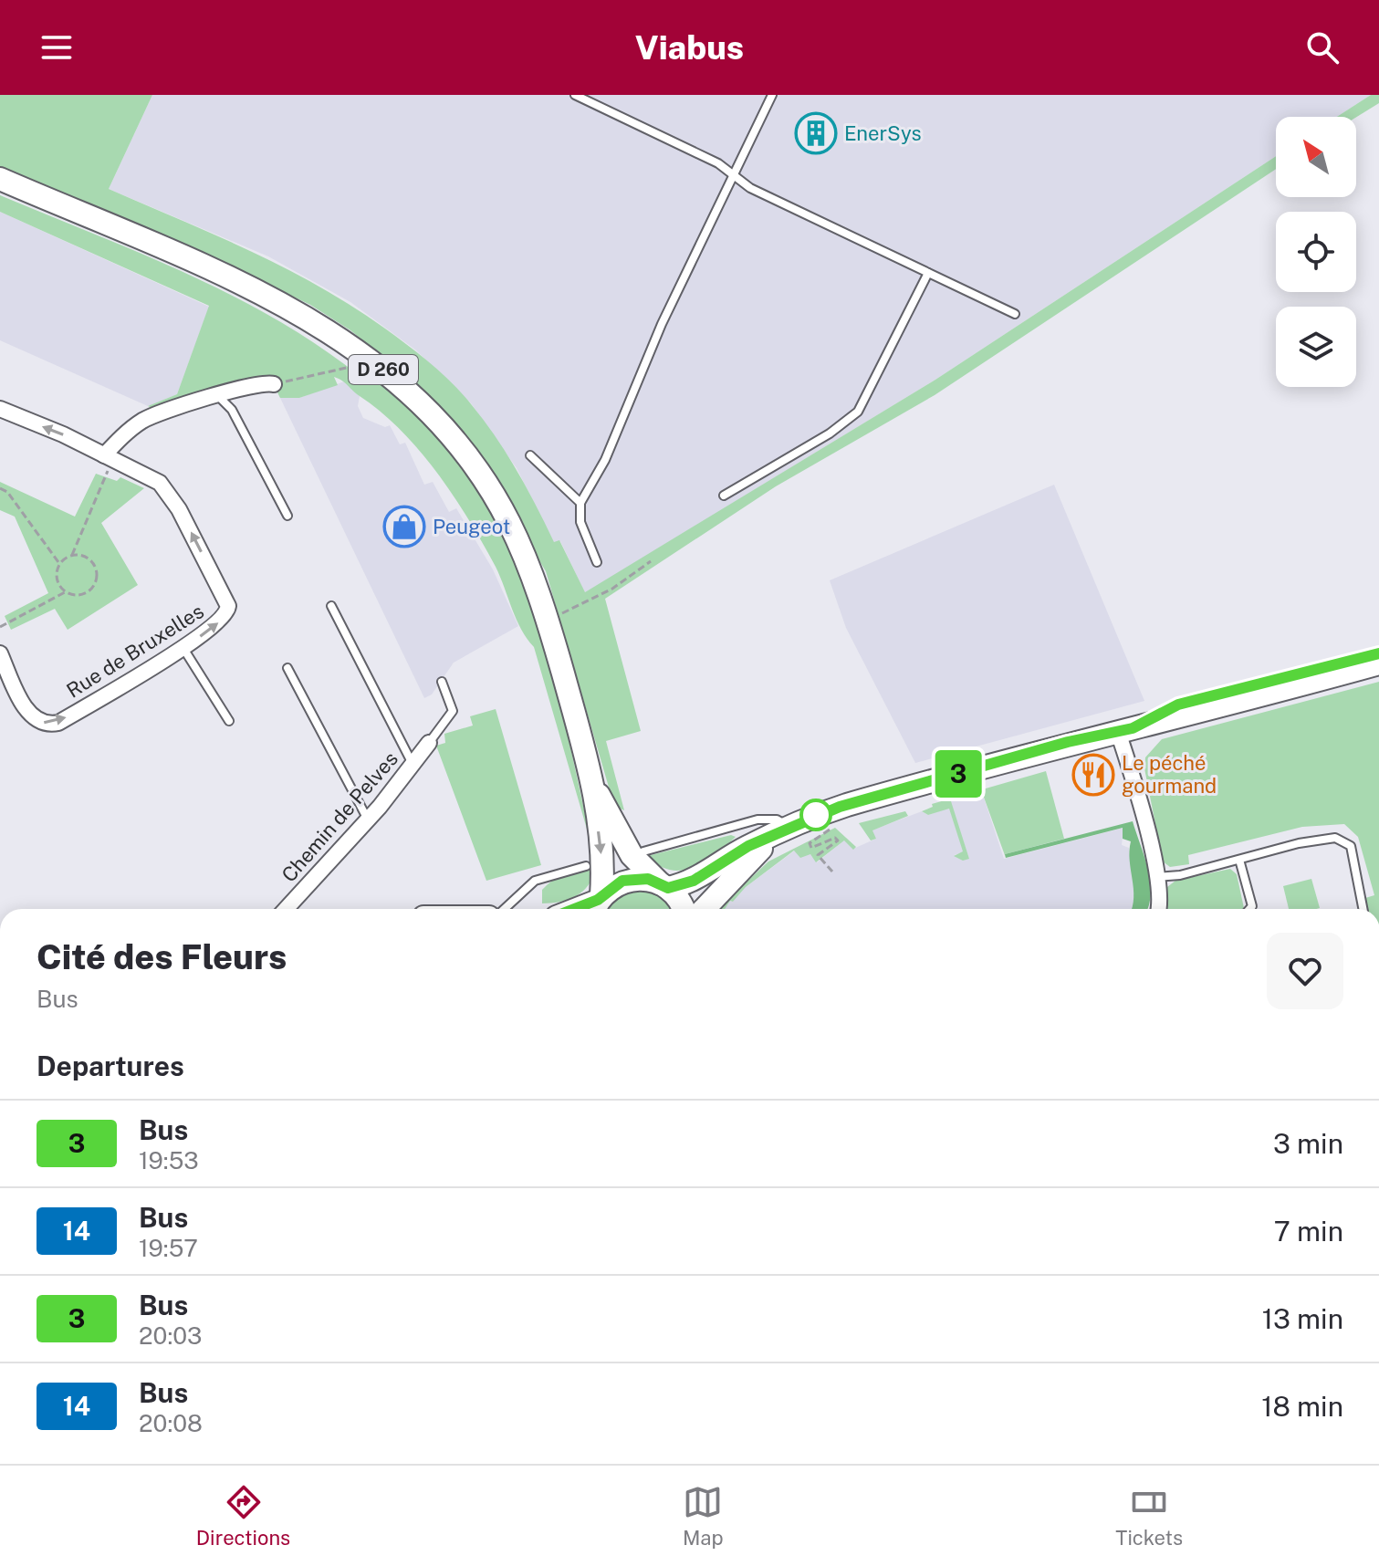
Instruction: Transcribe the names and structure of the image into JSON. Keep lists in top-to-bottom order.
{
  "streets": {
    "main road": ["D 260"],
    "street": ["Rue de Bruxelles", "Chemin de Pelves"]
  },
  "places": {
    "building": ["EnerSys"],
    "shop": ["Peugeot"],
    "restaurant": ["Le péché gourmand"]
  },
  "lines": ["bus line 3"],
  "north": "top left",
  "page": {
    "header": "Viabus",
    "on_map": "3",
    "heading": [
      ["Cité des Fleurs", "Bus"],
      "Departures"
    ],
    "list": [
      {
        "mark": "3",
        "name": "Bus",
        "note": "19:53",
        "value": "3 min"
      },
      {
        "mark": "14",
        "name": "Bus",
        "note": "19:57",
        "value": "7 min"
      },
      {
        "mark": "3",
        "name": "Bus",
        "note": "20:03",
        "value": "13 min"
      },
      {
        "mark": "14",
        "name": "Bus",
        "note": "20:08",
        "value": "18 min"
      }
    ],
    "tabs": ["Directions", "Map", "Tickets"]
  }
}
